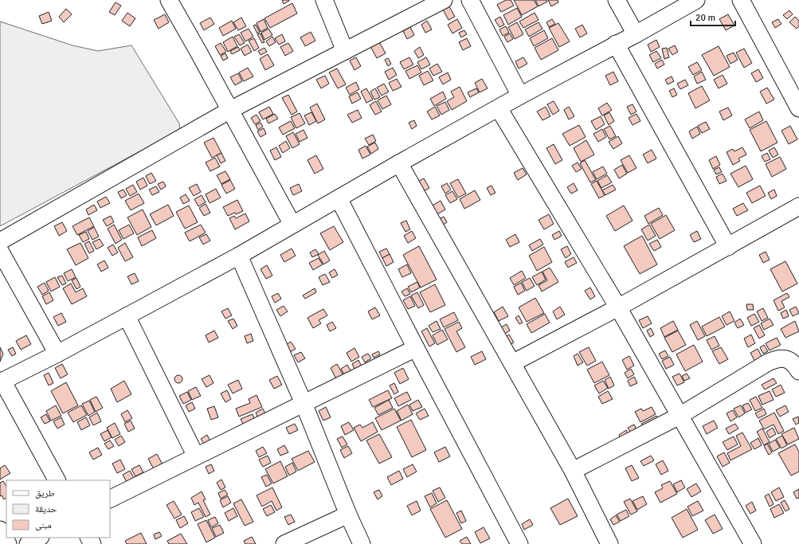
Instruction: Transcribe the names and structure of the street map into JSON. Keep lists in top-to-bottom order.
{
  "legend": ["طريق", "حديقة", "مبنى"],
  "scale_bar": "20 m"
}
